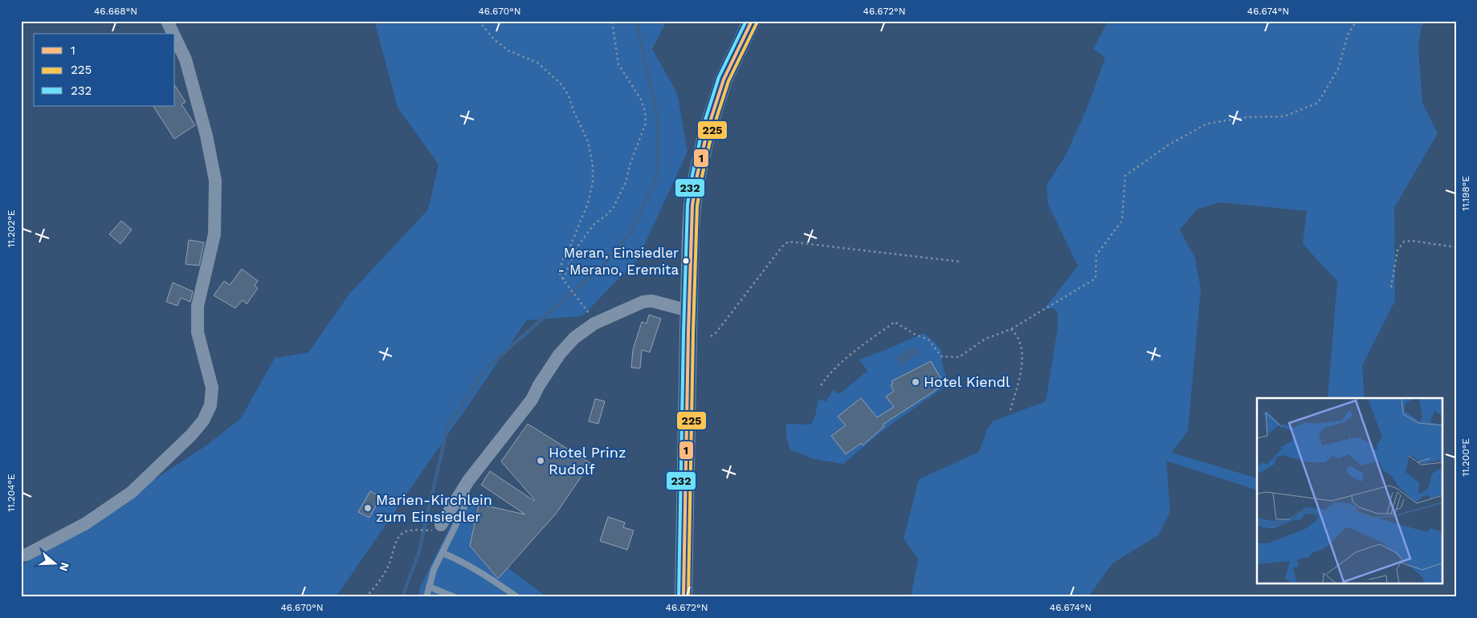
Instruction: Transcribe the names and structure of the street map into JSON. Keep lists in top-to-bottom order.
{
  "places": [
    "Meran, Einsiedler - Merano, Eremita",
    "Hotel Kiendl",
    "Hotel Prinz Rudolf",
    "Marien-Kirchlein zum Einsiedler"
  ],
  "lines": ["transit line 1", "transit line 232", "transit line 225"],
  "legend": ["1", "225", "232"],
  "north": "right",
  "coordinates": [
    "46.668°N",
    "46.670°N",
    "46.672°N",
    "46.674°N",
    "11.198°E",
    "11.202°E",
    "11.200°E",
    "11.204°E"
  ]
}
